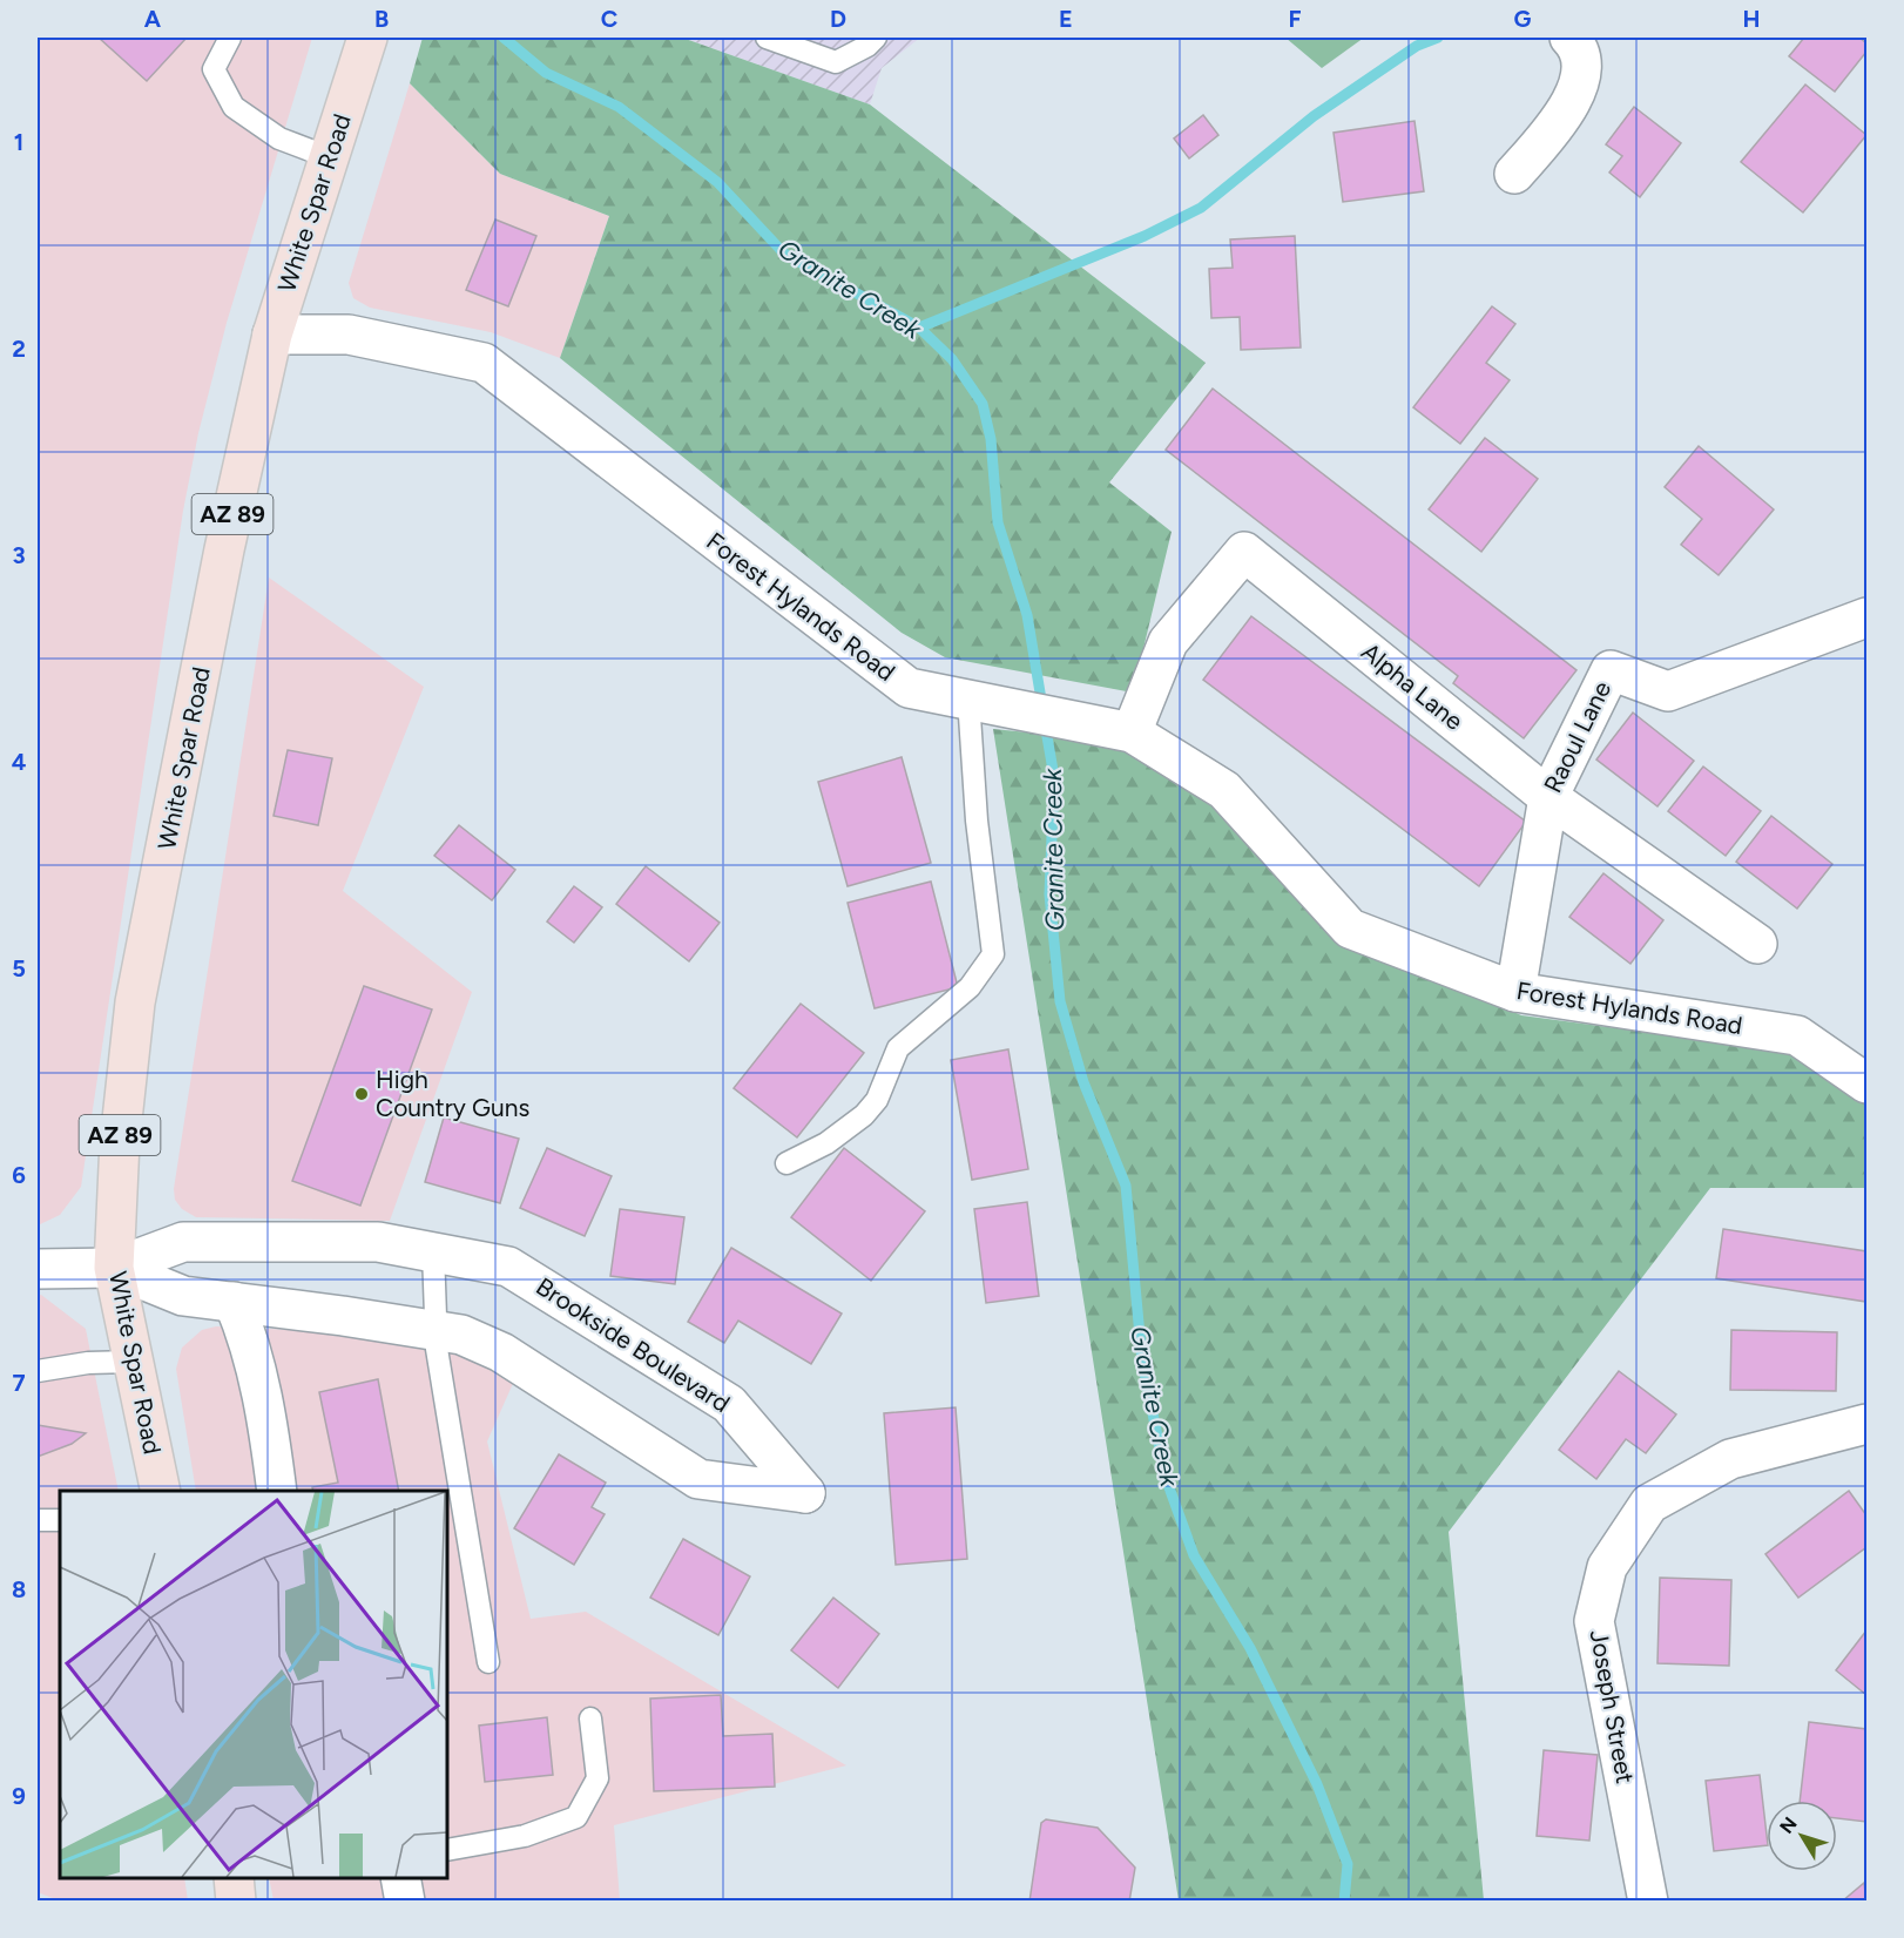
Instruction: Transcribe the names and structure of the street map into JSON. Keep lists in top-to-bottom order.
{
  "streets": {
    "main road": ["White Spar Road", "AZ 89"],
    "street": [
      "Forest Hylands Road",
      "Alpha Lane",
      "Raoul Lane",
      "Brookside Boulevard",
      "Joseph Street"
    ]
  },
  "crossings": [
    ["White Spar Road", "Forest Hylands Road"],
    ["White Spar Road", "Brookside Boulevard"],
    ["Forest Hylands Road", "Alpha Lane"],
    ["Forest Hylands Road", "Raoul Lane"],
    ["Alpha Lane", "Raoul Lane"]
  ],
  "water": ["Granite Creek"],
  "places": ["High Country Guns"],
  "north": "top left",
  "grid": {
    "columns": [
      "A",
      "B",
      "C",
      "D",
      "E",
      "F",
      "G",
      "H"
    ],
    "rows": [
      "1",
      "2",
      "3",
      "4",
      "5",
      "6",
      "7",
      "8",
      "9"
    ]
  }
}
